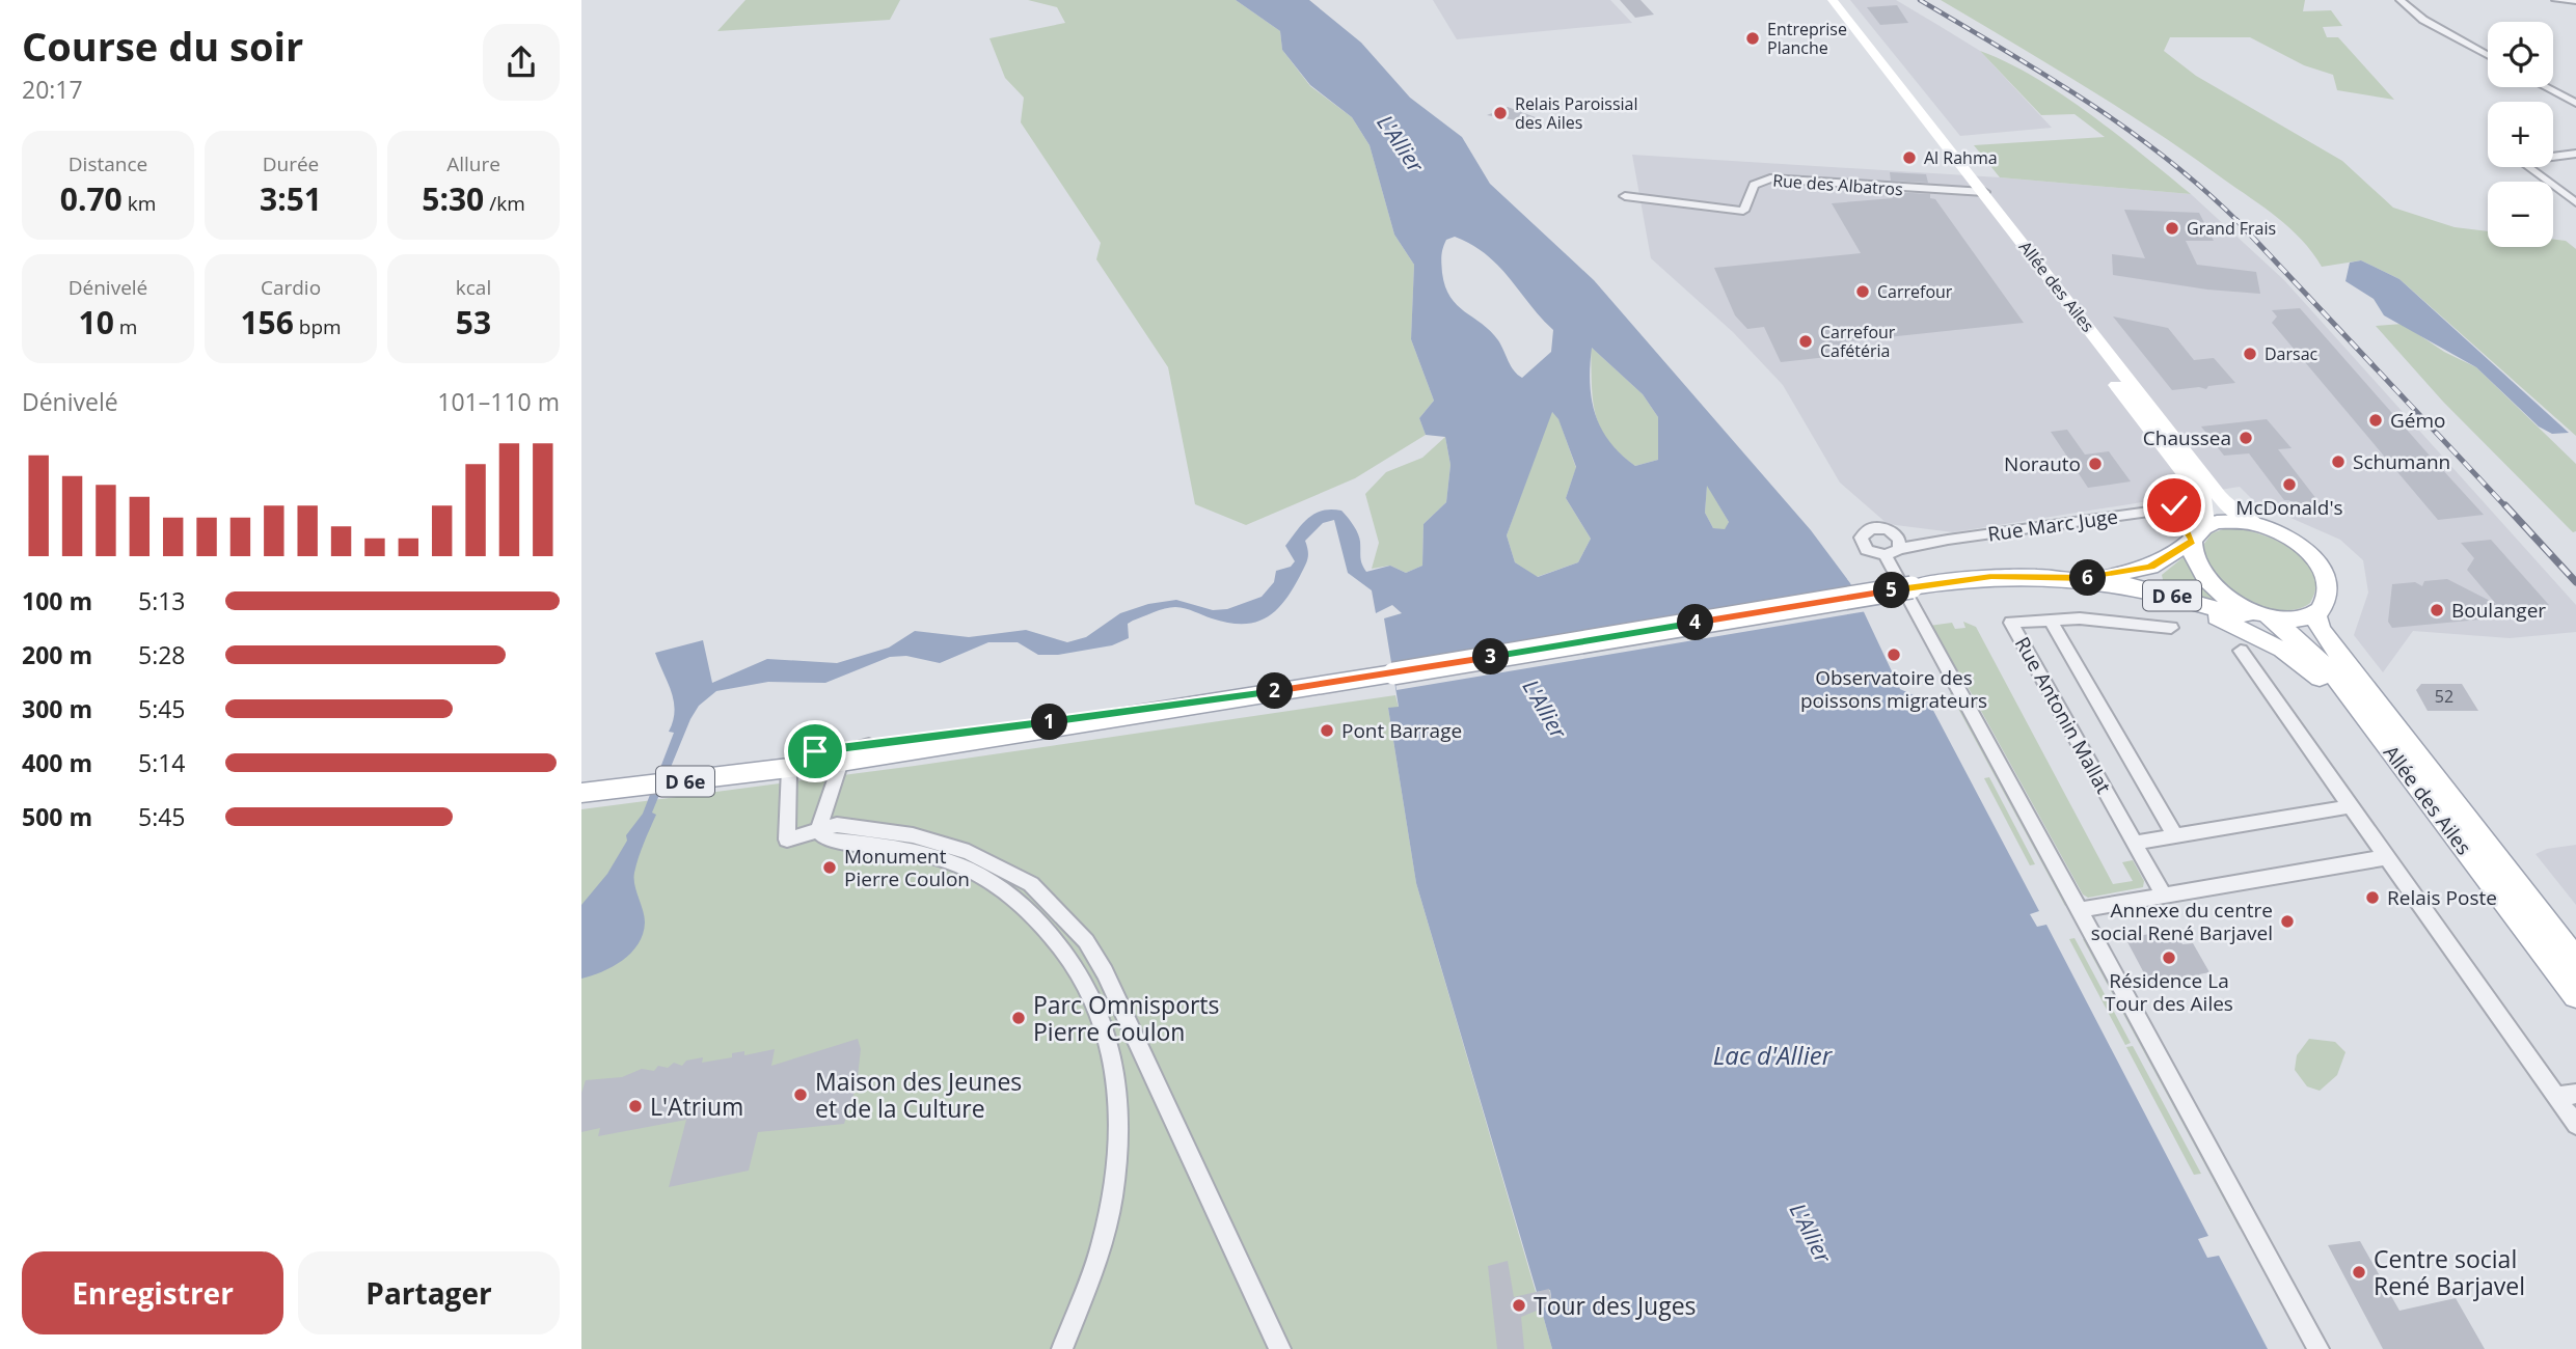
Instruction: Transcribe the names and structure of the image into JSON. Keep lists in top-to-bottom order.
{
  "streets": {
    "main road": ["Allée des Ailes", "D 6e"],
    "street": ["Rue des Albatros", "Rue Marc Juge", "Rue Antonin Mallat"]
  },
  "crossings": [
    ["Rue des Albatros", "Allée des Ailes"],
    ["Allée des Ailes", "D 6e"]
  ],
  "water": ["L'Allier", "Lac d'Allier"],
  "places": [
    "Entreprise Planche",
    "Relais Paroissial des Ailes",
    "Al Rahma",
    "Grand Frais",
    "Carrefour",
    "Carrefour Cafétéria",
    "Darsac",
    "Gémo",
    "Chaussea",
    "Schumann",
    "Norauto",
    "McDonald's",
    "Boulanger",
    "Observatoire des poissons migrateurs",
    "Pont Barrage",
    "Monument Pierre Coulon",
    "Relais Poste",
    "Annexe du centre social René Barjavel",
    "Résidence La Tour des Ailes",
    "Parc Omnisports Pierre Coulon",
    "Maison des Jeunes et de la Culture",
    "L'Atrium",
    "Centre social René Barjavel",
    "Tour des Juges"
  ],
  "house_numbers": ["52"],
  "page": {
    "heading": ["Course du soir", "20:17"],
    "map_buttons": ["+", "−"],
    "stats": [
      ["Distance", "0.70 km"],
      ["Durée", "3:51"],
      ["Allure", "5:30 /km"],
      ["Dénivelé", "10 m"],
      ["Cardio", "156 bpm"],
      ["kcal", "53"]
    ],
    "chart": ["Dénivelé", "101–110 m"],
    "pins": [
      "6",
      "5",
      "4",
      "3",
      "2",
      "1"
    ],
    "list": [
      {
        "name": "100 m",
        "note": "5:13"
      },
      {
        "name": "200 m",
        "note": "5:28"
      },
      {
        "name": "300 m",
        "note": "5:45"
      },
      {
        "name": "400 m",
        "note": "5:14"
      },
      {
        "name": "500 m",
        "note": "5:45"
      }
    ],
    "buttons": ["Enregistrer", "Partager"]
  }
}
